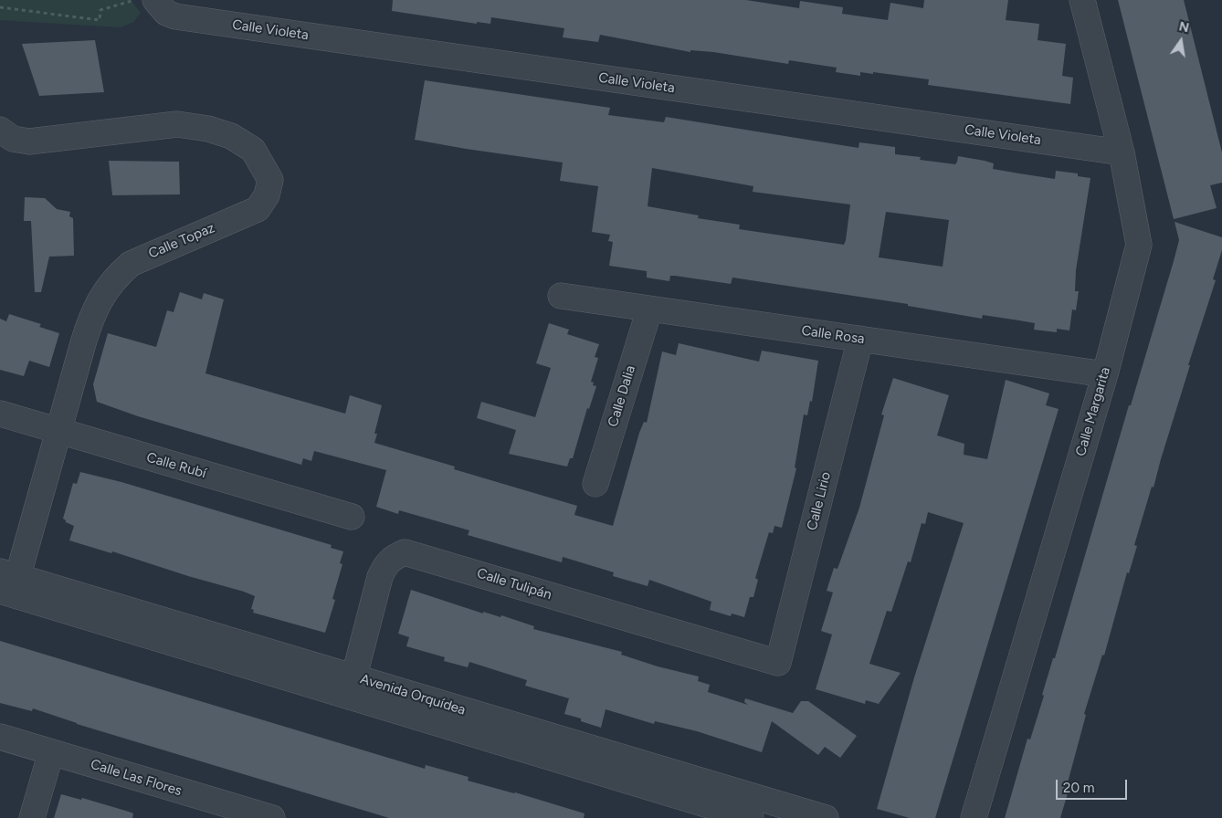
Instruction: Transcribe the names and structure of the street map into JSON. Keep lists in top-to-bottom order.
{
  "streets": {
    "street": [
      "Calle Violeta",
      "Calle Topaz",
      "Calle Rosa",
      "Calle Dalia",
      "Calle Margarita",
      "Calle Rubí",
      "Calle Lirio",
      "Calle Tulipán",
      "Avenida Orquídea",
      "Calle Las Flores"
    ]
  },
  "crossings": [
    ["Calle Violeta", "Calle Margarita"],
    ["Calle Topaz", "Calle Rubí"],
    ["Calle Topaz", "Avenida Orquídea"],
    ["Calle Rosa", "Calle Dalia"],
    ["Calle Rosa", "Calle Margarita"],
    ["Calle Rosa", "Calle Lirio"],
    ["Calle Lirio", "Calle Tulipán"],
    ["Calle Tulipán", "Avenida Orquídea"]
  ],
  "scale_bar": "20 m",
  "north": "top"
}
